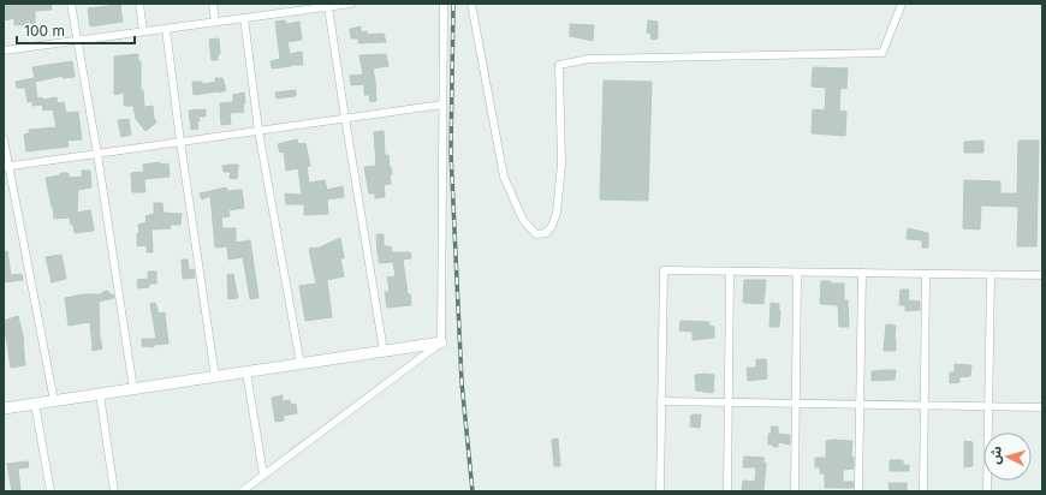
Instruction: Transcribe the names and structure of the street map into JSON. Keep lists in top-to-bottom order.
{
  "scale_bar": "100 m",
  "north": "left"
}
